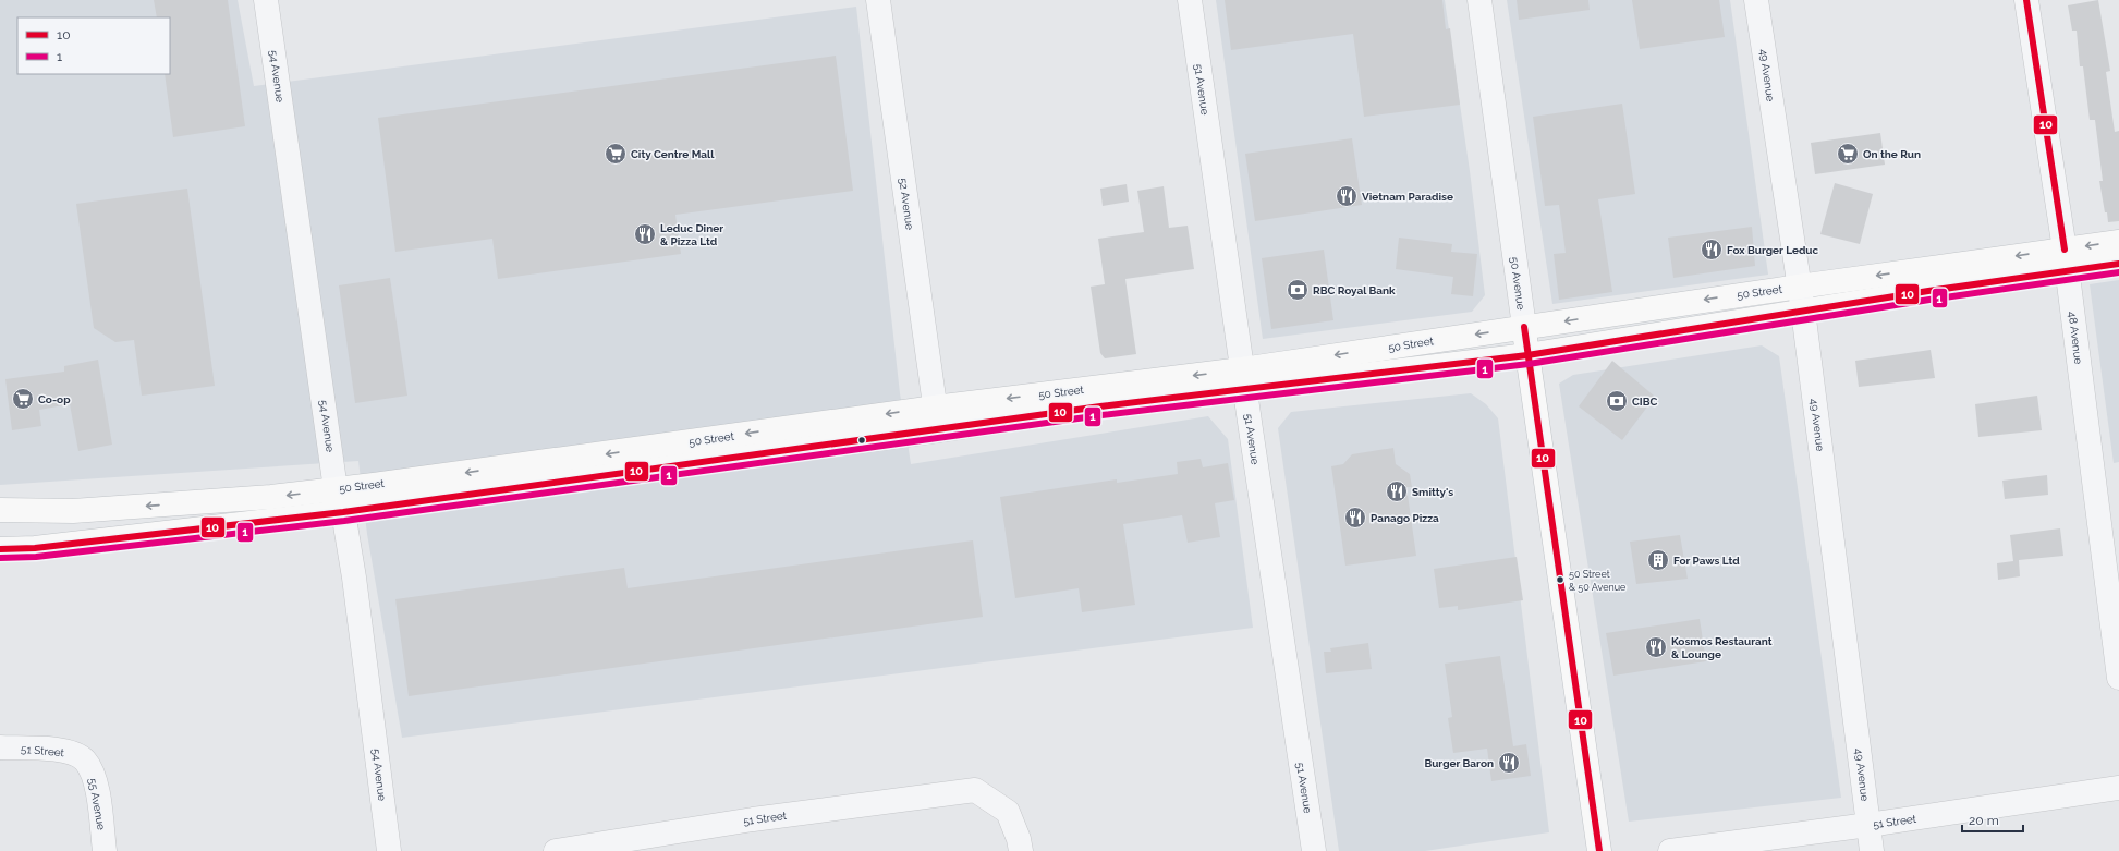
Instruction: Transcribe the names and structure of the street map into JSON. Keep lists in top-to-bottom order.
{
  "streets": {
    "main road": ["50 Avenue", "50 Street"],
    "street": [
      "49 Avenue",
      "54 Avenue",
      "51 Avenue",
      "52 Avenue",
      "48 Avenue",
      "51 Street",
      "55 Avenue"
    ]
  },
  "crossings": [
    ["49 Avenue", "50 Street"],
    ["49 Avenue", "51 Street"],
    ["54 Avenue", "50 Street"],
    ["51 Avenue", "50 Street"],
    ["52 Avenue", "50 Street"],
    ["50 Avenue", "50 Street"],
    ["50 Street", "48 Avenue"],
    ["51 Street", "55 Avenue"]
  ],
  "places": {
    "supermarket": ["City Centre Mall", "On the Run", "Co-op"],
    "restaurant": [
      "Vietnam Paradise",
      "Leduc Diner & Pizza Ltd",
      "Fox Burger Leduc",
      "Smitty's",
      "Panago Pizza",
      "Kosmos Restaurant & Lounge",
      "Burger Baron"
    ],
    "bank": ["RBC Royal Bank", "CIBC"],
    "building": ["For Paws Ltd"],
    "other": ["50 Street & 50 Avenue"]
  },
  "lines": ["transit line 10", "transit line 1"],
  "legend": ["10", "1"],
  "scale_bar": "20 m"
}
